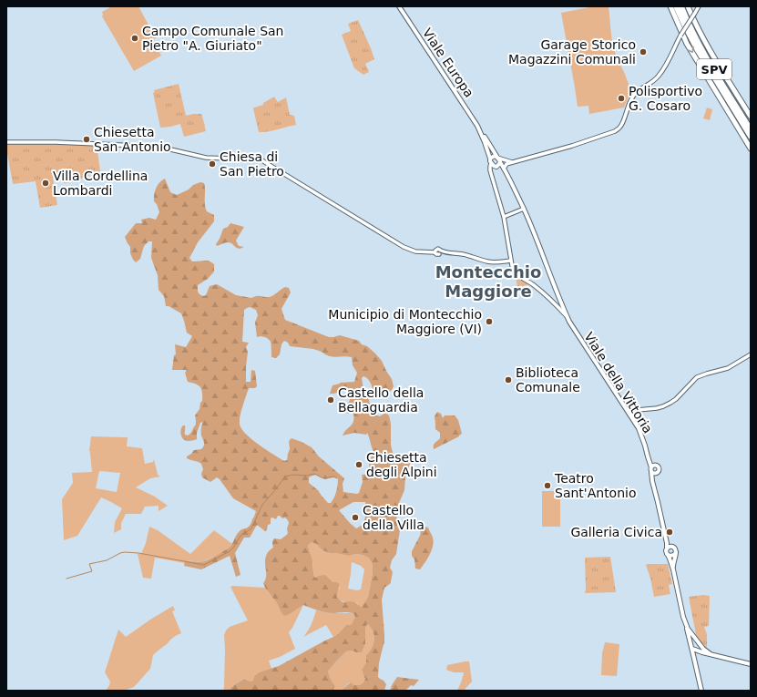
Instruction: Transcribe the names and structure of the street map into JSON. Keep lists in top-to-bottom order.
{
  "streets": {
    "highway": ["SPV"],
    "main road": ["Viale Europa", "Viale della Vittoria"]
  },
  "crossings": [
    ["Viale Europa", "Viale della Vittoria"]
  ],
  "districts": ["Montecchio Maggiore"],
  "places": [
    "Campo Comunale San Pietro \"A. Giuriato\"",
    "Garage Storico Magazzini Comunali",
    "Polisportivo G. Cosaro",
    "Chiesetta San Antonio",
    "Chiesa di San Pietro",
    "Villa Cordellina Lombardi",
    "Municipio di Montecchio Maggiore (VI)",
    "Biblioteca Comunale",
    "Castello della Bellaguardia",
    "Chiesetta degli Alpini",
    "Teatro Sant'Antonio",
    "Castello della Villa",
    "Galleria Civica"
  ]
}
